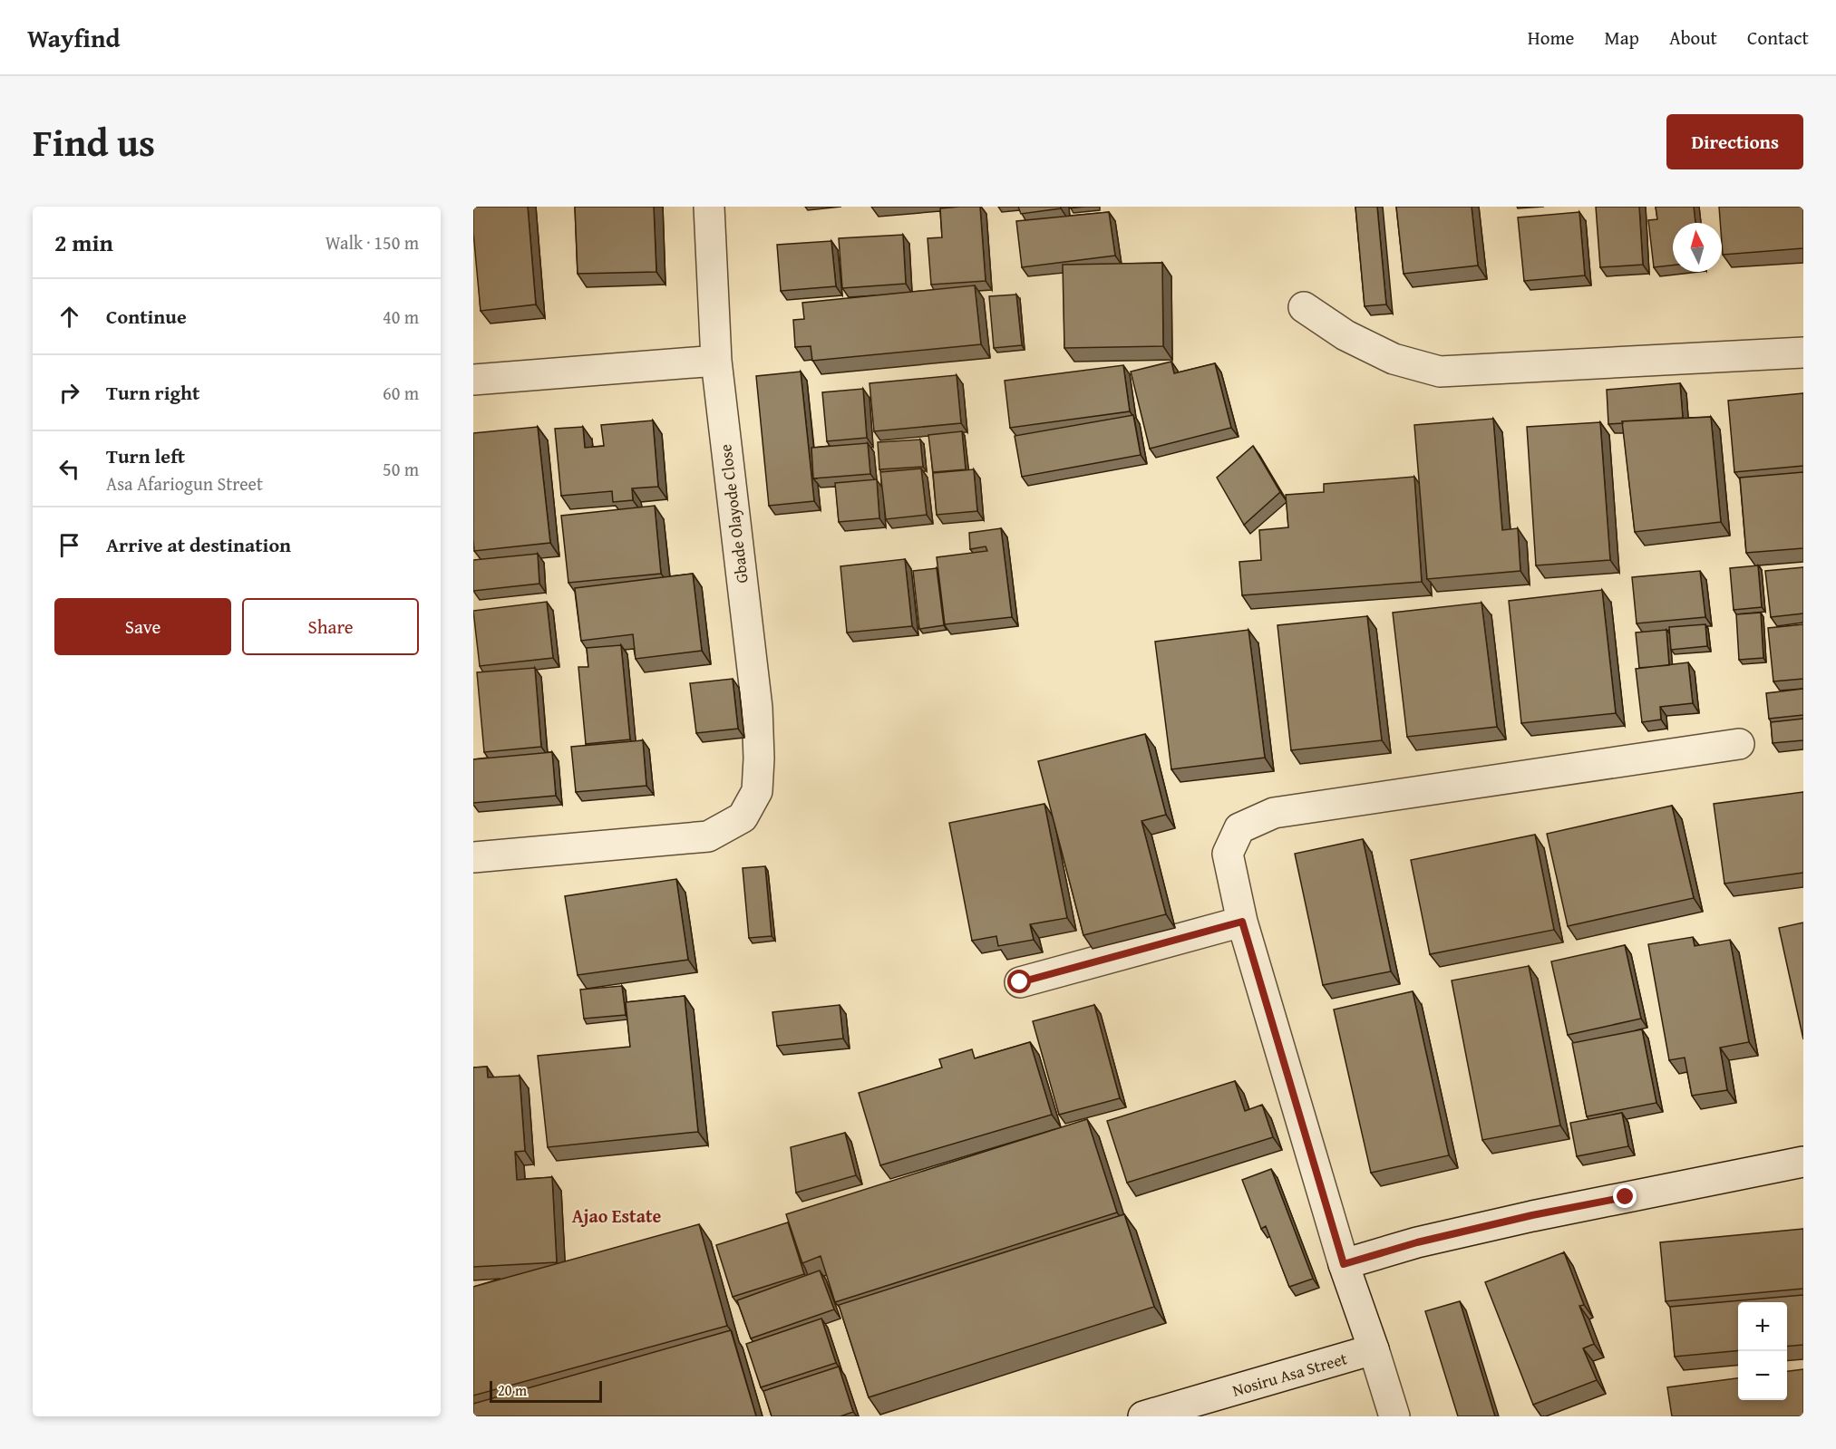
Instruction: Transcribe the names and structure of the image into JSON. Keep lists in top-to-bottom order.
{
  "streets": {
    "street": ["Gbade Olayode Close", "Nosiru Asa Street"]
  },
  "districts": ["Ajao Estate"],
  "scale_bar": "20 m",
  "north": "top",
  "page": {
    "header": "Wayfind",
    "nav": [
      "Home",
      "Map",
      "About",
      "Contact"
    ],
    "title": "Find us",
    "buttons": [
      "Directions",
      ["Save", "Share"]
    ],
    "heading": ["2 min", "Walk · 150 m"],
    "list": [
      ["Continue", "40 m"],
      ["Turn right", "60 m"],
      ["Turn left", "Asa Afariogun Street", "50 m"],
      "Arrive at destination"
    ],
    "map_buttons": ["+", "−"],
    "scale": "20 m"
  }
}
